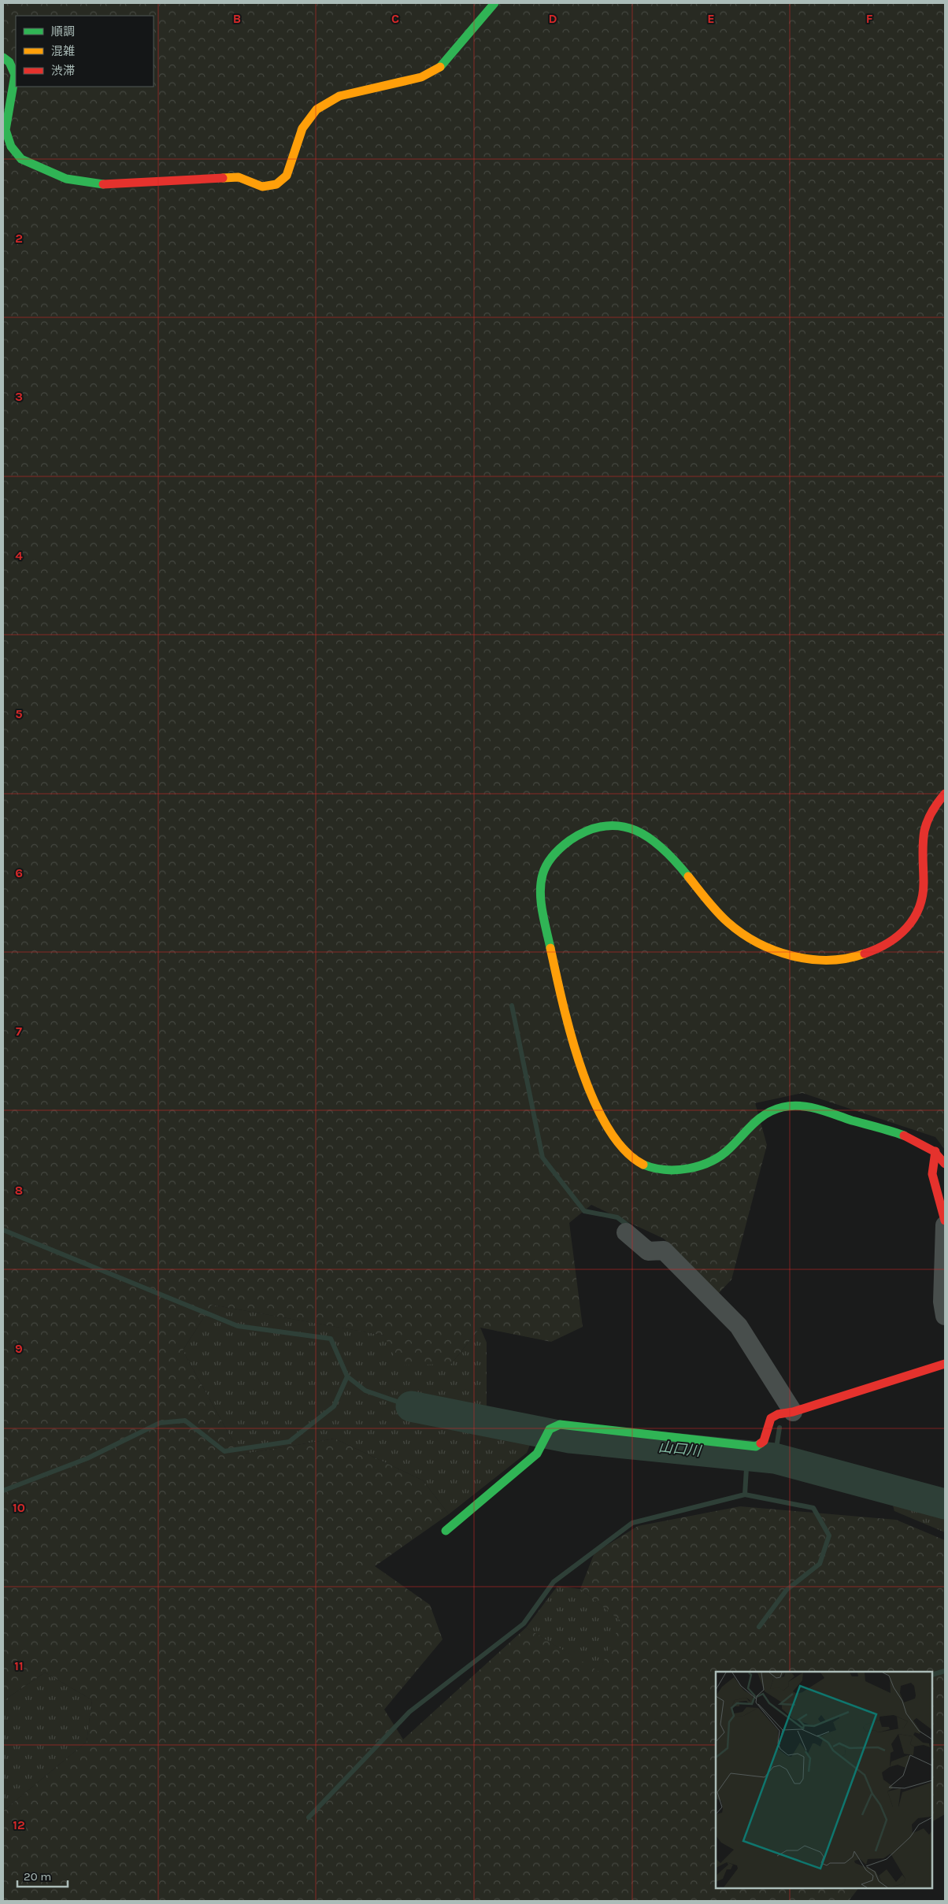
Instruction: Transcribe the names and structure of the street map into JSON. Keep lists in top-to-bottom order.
{
  "water": ["山口川"],
  "legend": ["順調", "混雑", "渋滞"],
  "scale_bar": "20 m",
  "grid": {
    "columns": [
      "B",
      "C",
      "D",
      "E",
      "F"
    ],
    "rows": [
      "2",
      "3",
      "4",
      "5",
      "6",
      "7",
      "8",
      "9",
      "10",
      "11",
      "12"
    ]
  }
}
